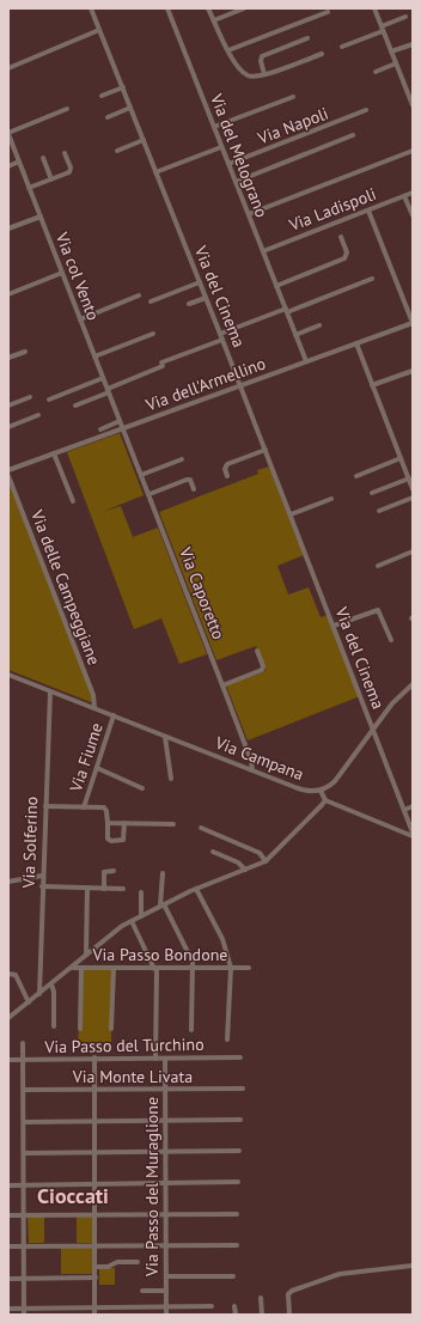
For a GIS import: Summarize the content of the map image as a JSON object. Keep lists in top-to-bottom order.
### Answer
{
  "streets": {
    "street": [
      "Via Napoli",
      "Via del Melograno",
      "Via Ladispoli",
      "Via col Vento",
      "Via del Cinema",
      "Via dell'Armellino",
      "Via delle Campeggiane",
      "Via Caporetto",
      "Via Fiume",
      "Via Campana",
      "Via Solferino",
      "Via Passo Bondone",
      "Via Passo del Turchino",
      "Via Monte Livata",
      "Via Passo del Muraglione"
    ]
  },
  "crossings": [
    ["Via Napoli", "Via del Melograno"],
    ["Via del Melograno", "Via Ladispoli"],
    ["Via del Melograno", "Via dell'Armellino"],
    ["Via col Vento", "Via dell'Armellino"],
    ["Via col Vento", "Via Caporetto"],
    ["Via del Cinema", "Via dell'Armellino"],
    ["Via del Cinema", "Via Campana"],
    ["Via dell'Armellino", "Via Caporetto"],
    ["Via delle Campeggiane", "Via Campana"],
    ["Via Caporetto", "Via Campana"],
    ["Via Fiume", "Via Campana"],
    ["Via Campana", "Via Solferino"],
    ["Via Passo del Turchino", "Via Passo del Muraglione"],
    ["Via Monte Livata", "Via Passo del Muraglione"]
  ],
  "districts": ["Cioccati"]
}
